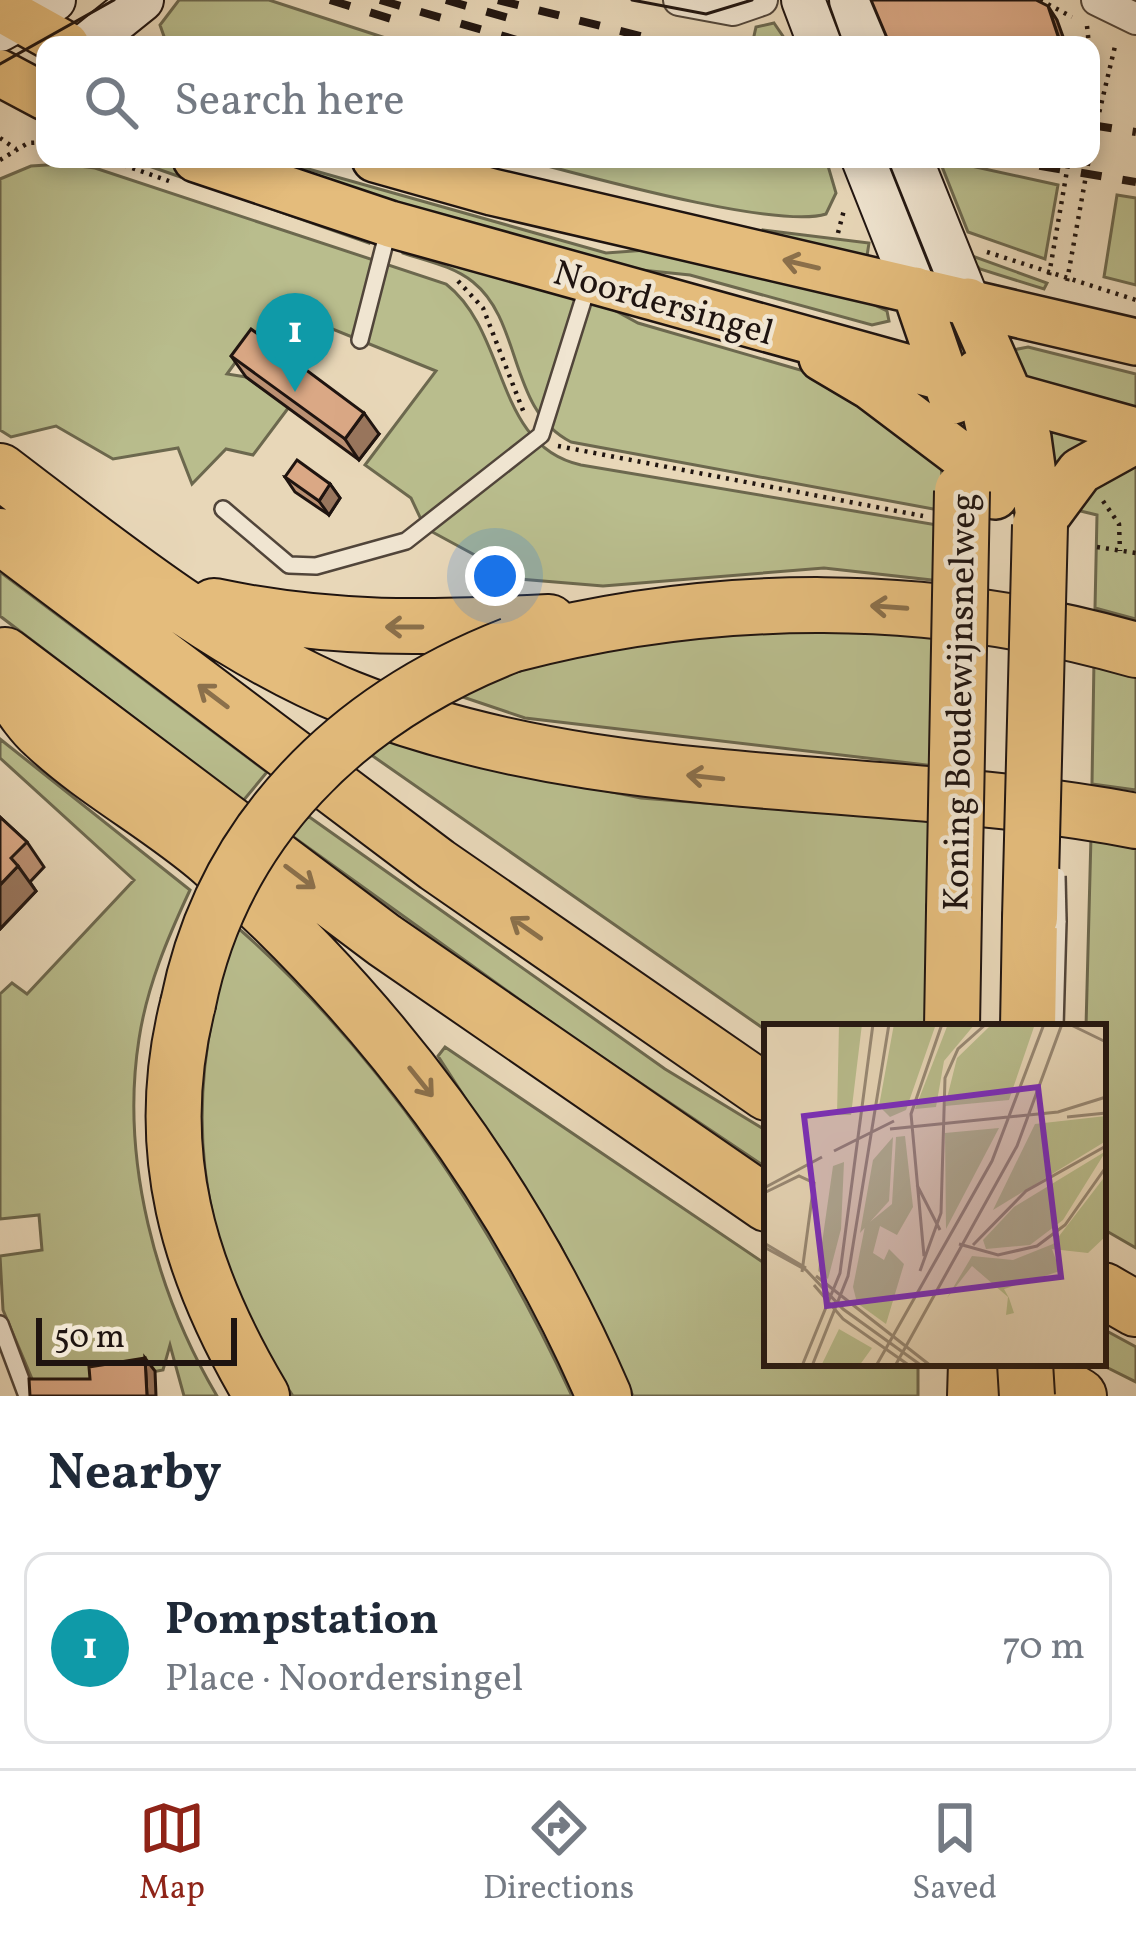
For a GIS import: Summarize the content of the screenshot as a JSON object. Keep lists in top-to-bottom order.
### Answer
{
  "streets": {
    "highway": ["Koning Boudewijnsnelweg"],
    "main road": ["Noordersingel"]
  },
  "scale_bar": "50 m",
  "page": {
    "search": "Search here",
    "pins": "1",
    "scale": "50 m",
    "heading": "Nearby",
    "list": [
      {
        "mark": "1",
        "name": "Pompstation",
        "note": "Place · Noordersingel",
        "value": "70 m"
      }
    ],
    "nav": ["Map", "Directions", "Saved"]
  }
}
